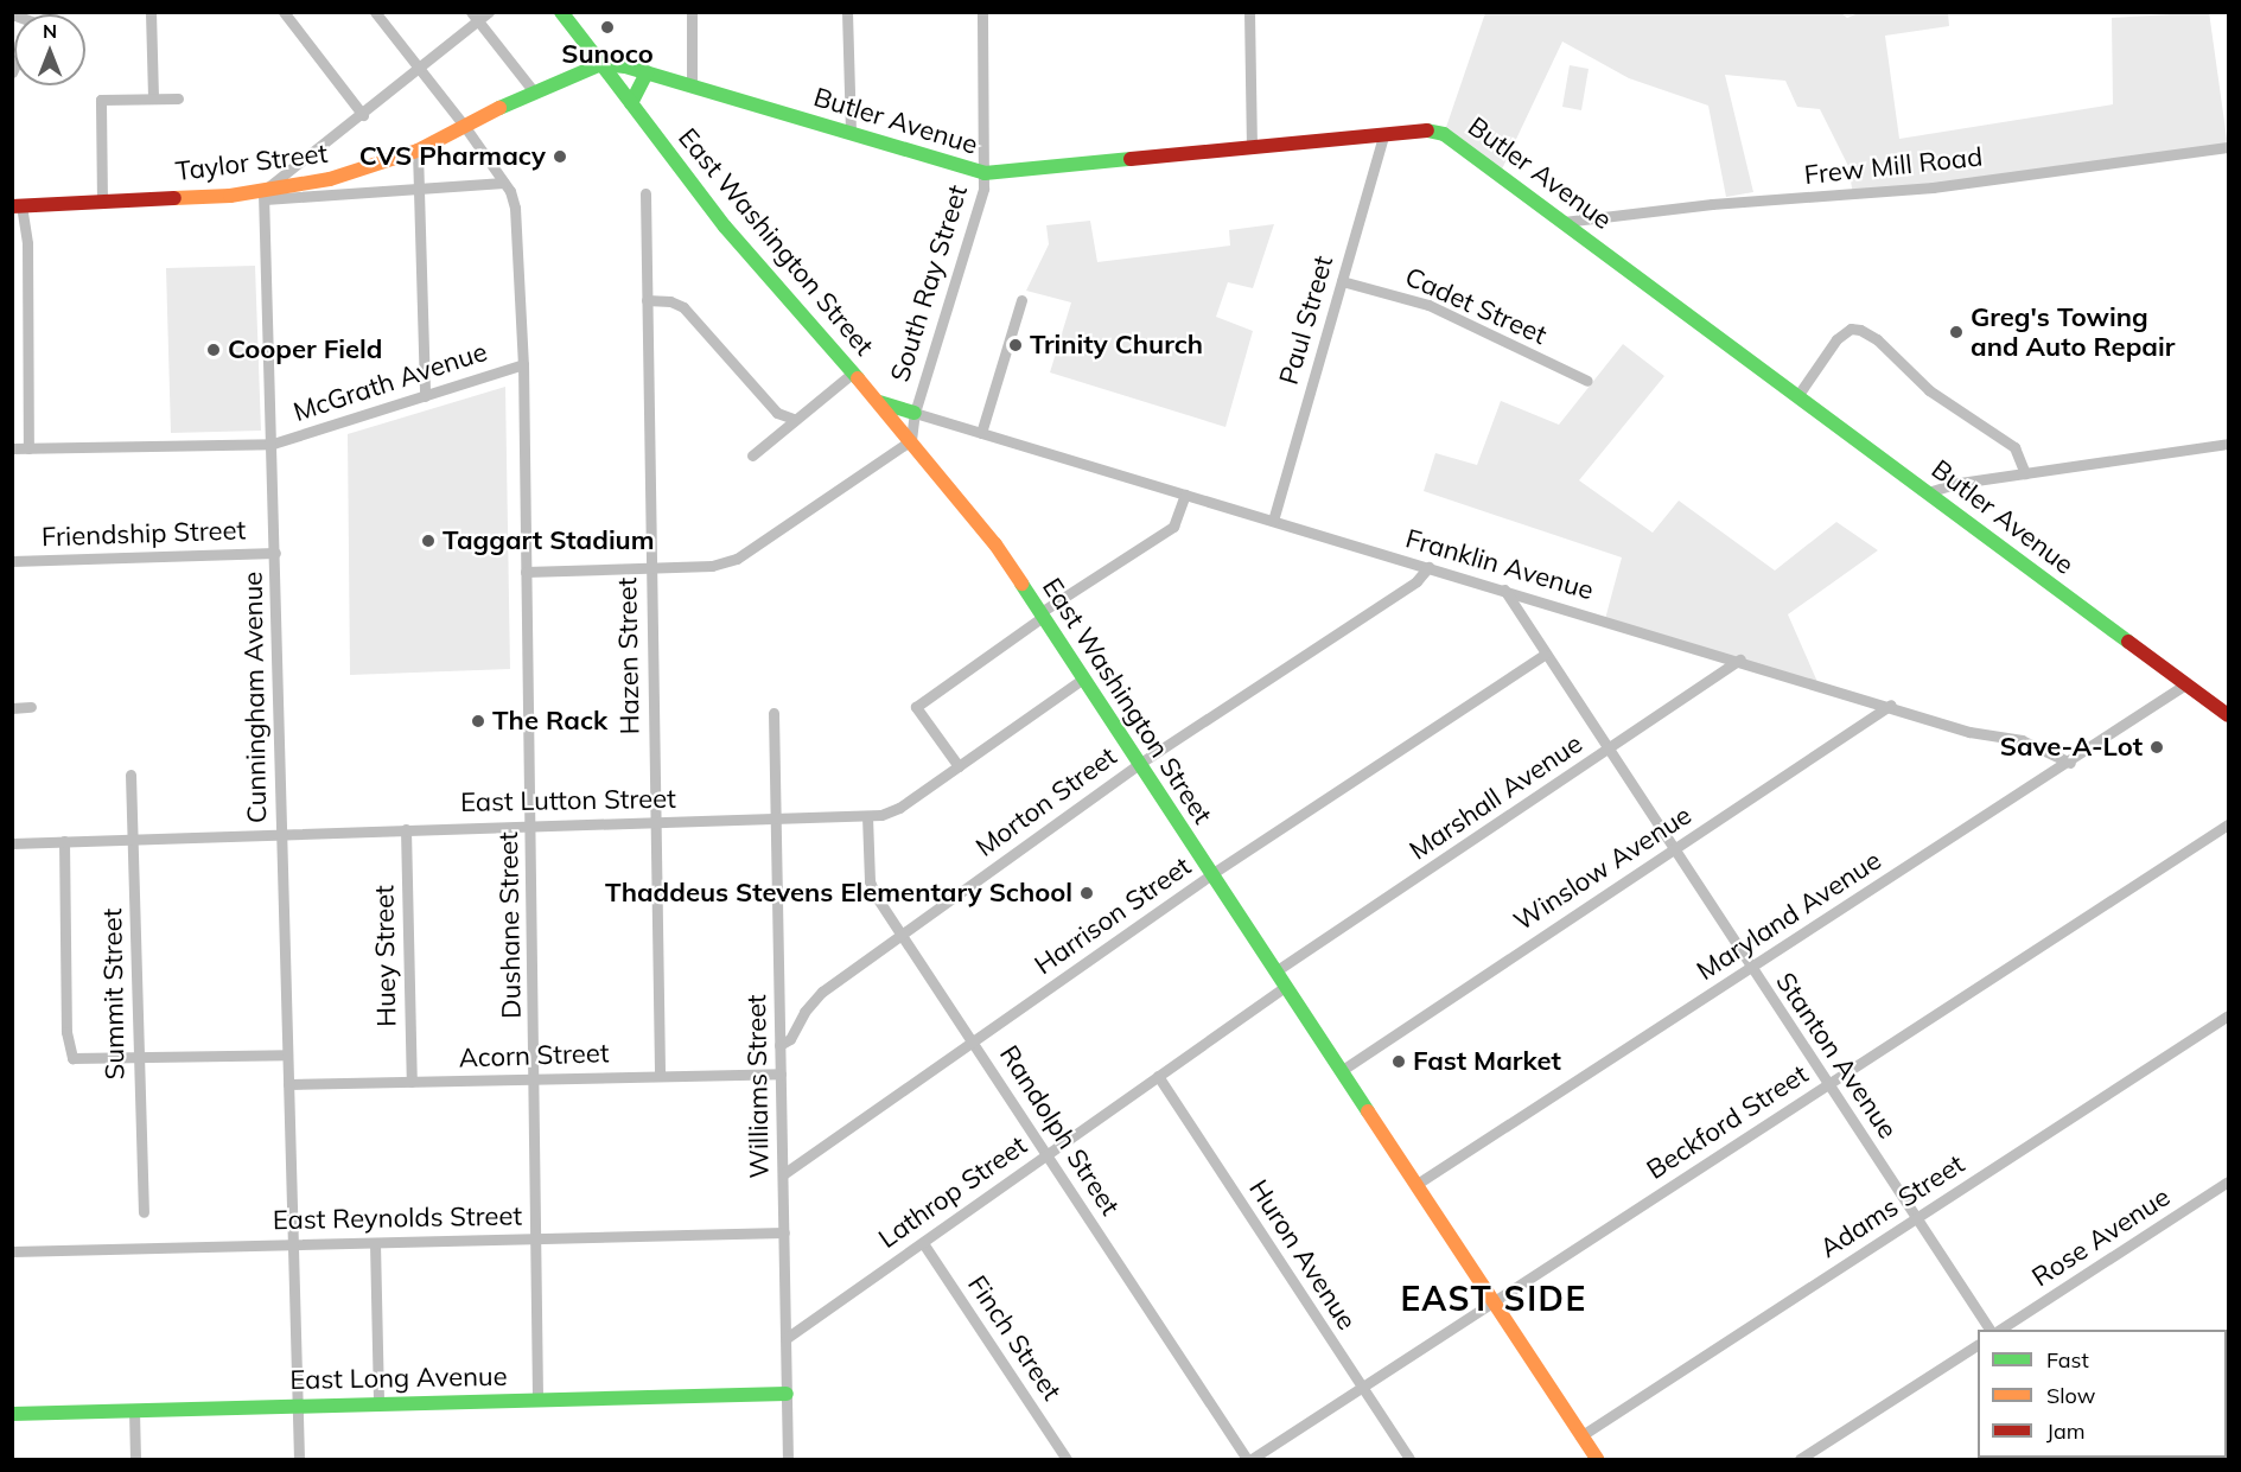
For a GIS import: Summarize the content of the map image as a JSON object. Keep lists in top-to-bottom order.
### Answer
{
  "streets": {
    "main road": [
      "Butler Avenue",
      "Taylor Street",
      "East Washington Street",
      "East Long Avenue"
    ],
    "street": [
      "Frew Mill Road",
      "South Ray Street",
      "Cadet Street",
      "Paul Street",
      "McGrath Avenue",
      "Friendship Street",
      "Franklin Avenue",
      "Hazen Street",
      "Cunningham Avenue",
      "Marshall Avenue",
      "East Lutton Street",
      "Morton Street",
      "Winslow Avenue",
      "Harrison Street",
      "Maryland Avenue",
      "Dushane Street",
      "Huey Street",
      "Summit Street",
      "Acorn Street",
      "Stanton Avenue",
      "Williams Street",
      "Beckford Street",
      "Randolph Street",
      "Lathrop Street",
      "Adams Street",
      "East Reynolds Street",
      "Rose Avenue",
      "Huron Avenue",
      "Finch Street"
    ]
  },
  "crossings": [
    ["Butler Avenue", "Taylor Street"],
    ["Butler Avenue", "Frew Mill Road"],
    ["Butler Avenue", "East Washington Street"],
    ["Butler Avenue", "South Ray Street"],
    ["Butler Avenue", "Paul Street"],
    ["Butler Avenue", "Maryland Avenue"],
    ["Taylor Street", "East Washington Street"],
    ["Taylor Street", "Cunningham Avenue"],
    ["Taylor Street", "Dushane Street"],
    ["East Washington Street", "South Ray Street"],
    ["East Washington Street", "Marshall Avenue"],
    ["East Washington Street", "East Lutton Street"],
    ["East Washington Street", "Morton Street"],
    ["East Washington Street", "Winslow Avenue"],
    ["East Washington Street", "Harrison Street"],
    ["East Washington Street", "Maryland Avenue"],
    ["East Washington Street", "Beckford Street"],
    ["East Washington Street", "Lathrop Street"],
    ["East Washington Street", "Adams Street"],
    ["South Ray Street", "Franklin Avenue"],
    ["Cadet Street", "Paul Street"],
    ["Paul Street", "Franklin Avenue"],
    ["McGrath Avenue", "Cunningham Avenue"],
    ["McGrath Avenue", "Dushane Street"],
    ["Friendship Street", "Cunningham Avenue"],
    ["Franklin Avenue", "Marshall Avenue"],
    ["Franklin Avenue", "Morton Street"],
    ["Franklin Avenue", "Winslow Avenue"],
    ["Franklin Avenue", "Maryland Avenue"],
    ["Franklin Avenue", "Stanton Avenue"],
    ["Hazen Street", "East Lutton Street"],
    ["Hazen Street", "Acorn Street"],
    ["Cunningham Avenue", "East Lutton Street"],
    ["Cunningham Avenue", "Acorn Street"],
    ["Cunningham Avenue", "East Reynolds Street"],
    ["Cunningham Avenue", "East Long Avenue"],
    ["Marshall Avenue", "Stanton Avenue"],
    ["East Lutton Street", "Dushane Street"],
    ["East Lutton Street", "Huey Street"],
    ["East Lutton Street", "Summit Street"],
    ["East Lutton Street", "Williams Street"],
    ["East Lutton Street", "Randolph Street"],
    ["Morton Street", "Williams Street"],
    ["Morton Street", "Randolph Street"],
    ["Winslow Avenue", "Stanton Avenue"],
    ["Harrison Street", "Stanton Avenue"],
    ["Harrison Street", "Williams Street"],
    ["Harrison Street", "Randolph Street"],
    ["Maryland Avenue", "Stanton Avenue"],
    ["Dushane Street", "Acorn Street"],
    ["Dushane Street", "East Reynolds Street"],
    ["Dushane Street", "East Long Avenue"],
    ["Huey Street", "Acorn Street"],
    ["Acorn Street", "Williams Street"],
    ["Stanton Avenue", "Beckford Street"],
    ["Stanton Avenue", "Adams Street"],
    ["Williams Street", "Lathrop Street"],
    ["Williams Street", "East Reynolds Street"],
    ["Williams Street", "East Long Avenue"],
    ["Beckford Street", "Randolph Street"],
    ["Beckford Street", "Huron Avenue"],
    ["Randolph Street", "Lathrop Street"],
    ["Lathrop Street", "Huron Avenue"],
    ["Lathrop Street", "Finch Street"]
  ],
  "districts": ["EAST SIDE"],
  "places": [
    "Sunoco",
    "CVS Pharmacy",
    "Greg's Towing and Auto Repair",
    "Trinity Church",
    "Cooper Field",
    "Taggart Stadium",
    "The Rack",
    "Save-A-Lot",
    "Thaddeus Stevens Elementary School",
    "Fast Market"
  ],
  "legend": ["Fast", "Slow", "Jam"],
  "north": "top"
}
